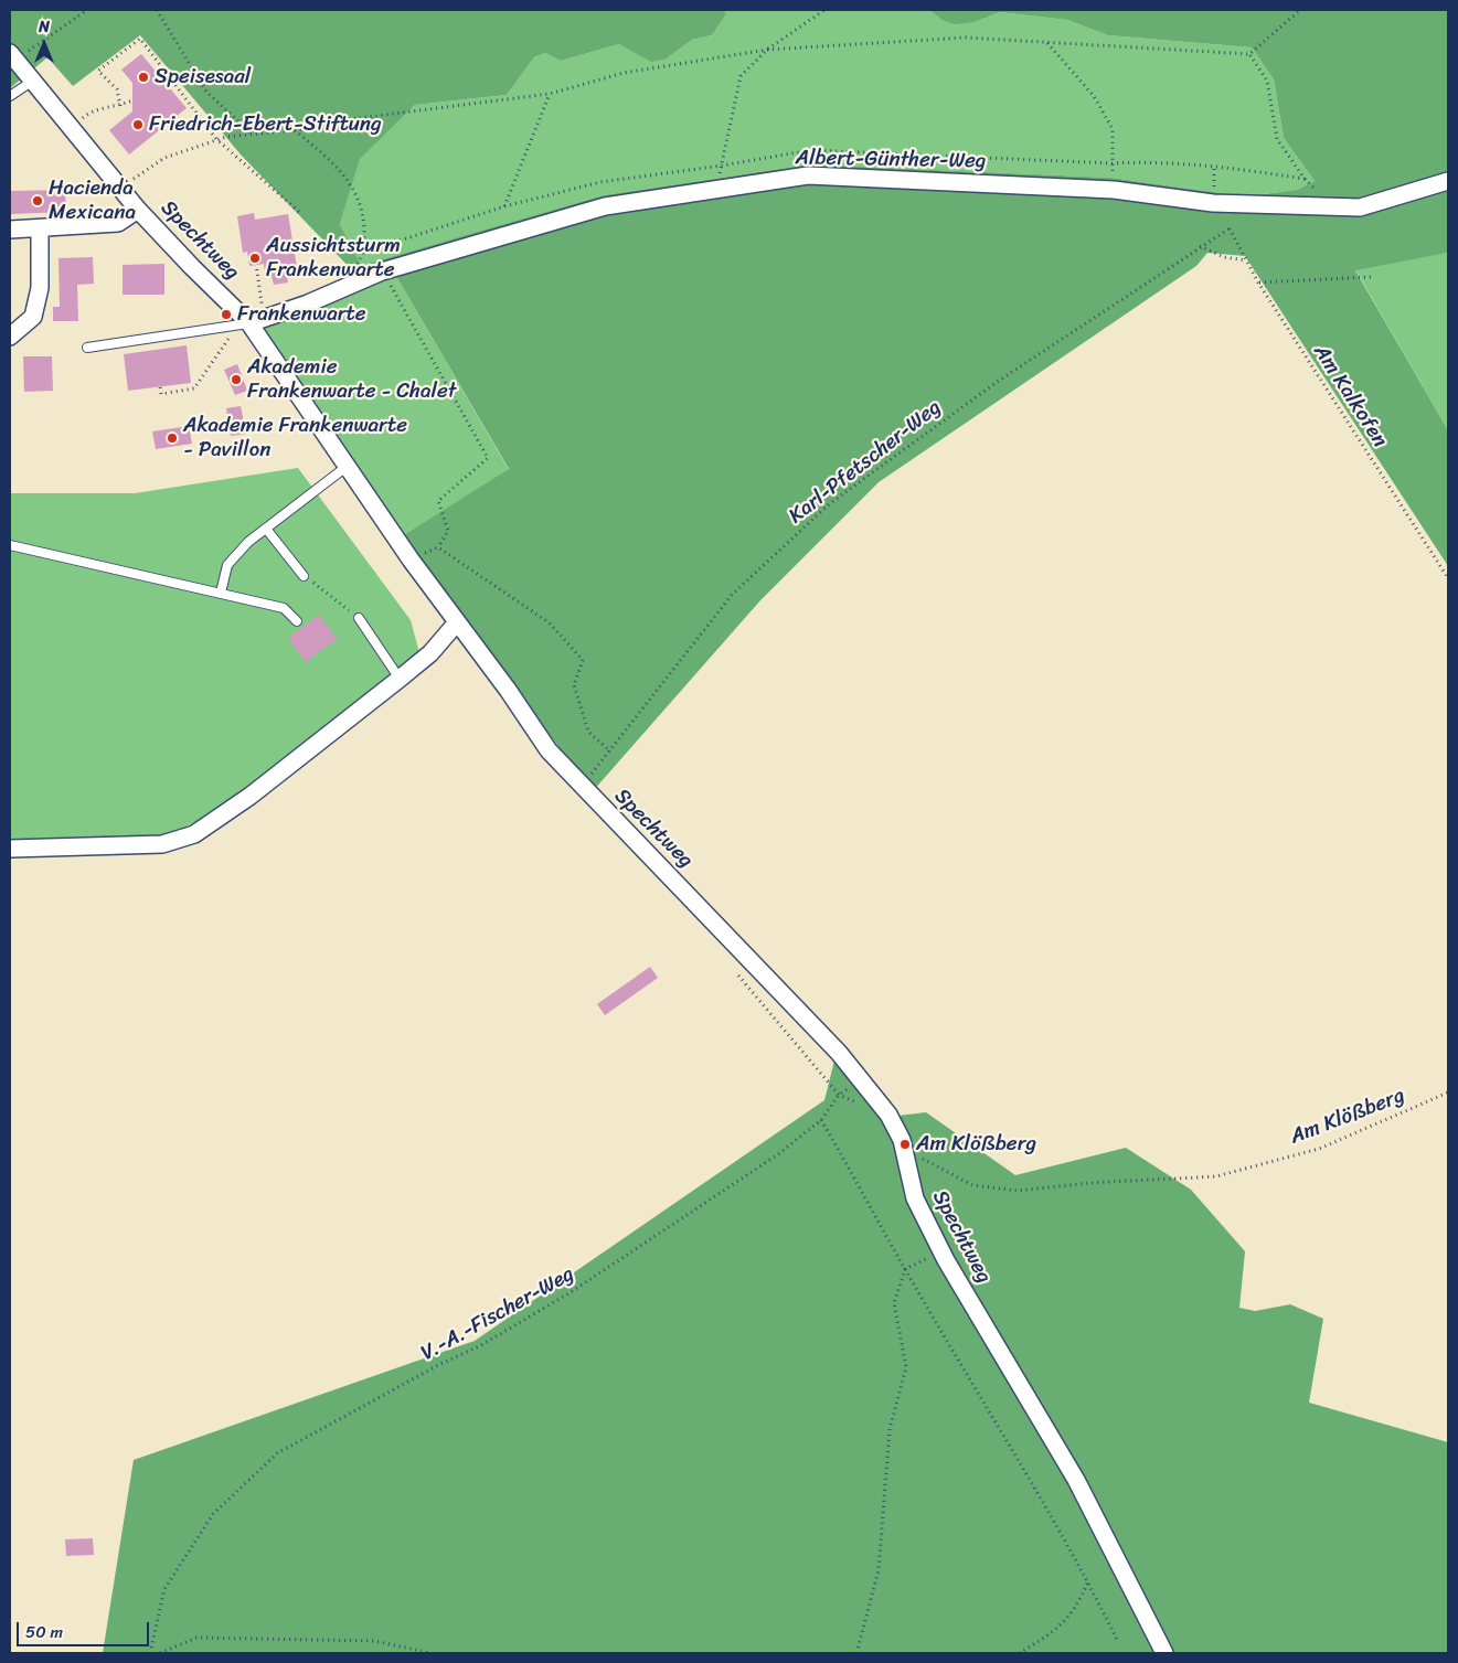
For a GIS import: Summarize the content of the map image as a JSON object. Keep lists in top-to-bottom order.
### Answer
{
  "streets": {
    "street": ["Albert-Günther-Weg", "Spechtweg"],
    "path": [
      "Am Kalkofen",
      "Karl-Pfetscher-Weg",
      "Am Klößberg",
      "V.-A.-Fischer-Weg"
    ]
  },
  "crossings": [
    ["Albert-Günther-Weg", "Spechtweg"],
    ["Spechtweg", "Karl-Pfetscher-Weg"],
    ["Spechtweg", "Am Klößberg"],
    ["Am Kalkofen", "Karl-Pfetscher-Weg"]
  ],
  "places": [
    "Speisesaal",
    "Friedrich-Ebert-Stiftung",
    "Hacienda Mexicana",
    "Aussichtsturm Frankenwarte",
    "Frankenwarte",
    "Akademie Frankenwarte - Chalet",
    "Akademie Frankenwarte - Pavillon",
    "Am Klößberg"
  ],
  "scale_bar": "50 m",
  "north": "top"
}
